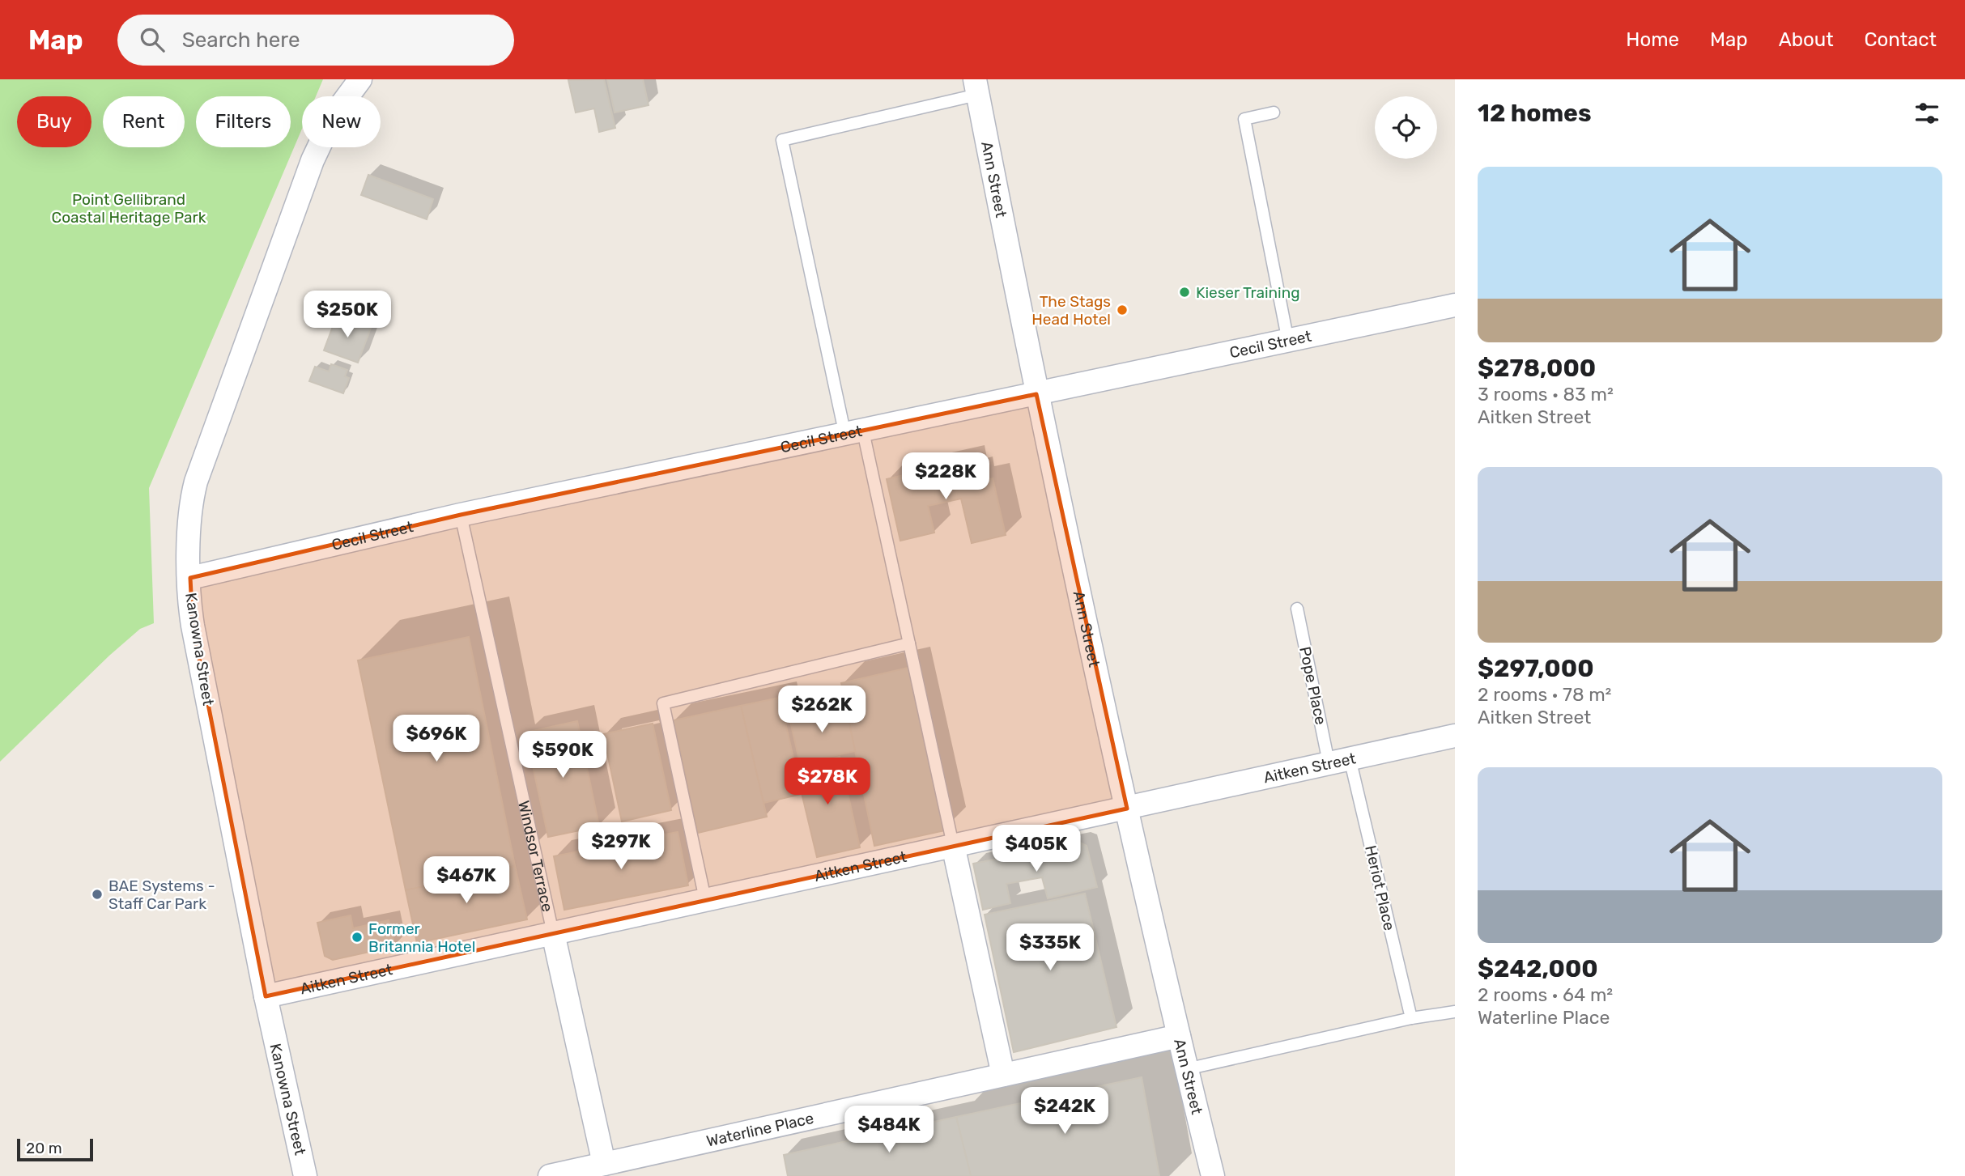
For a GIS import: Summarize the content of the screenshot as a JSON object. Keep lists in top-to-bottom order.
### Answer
{
  "streets": {
    "street": [
      "Ann Street",
      "Cecil Street",
      "Kanowna Street",
      "Aitken Street",
      "Windsor Terrace",
      "Waterline Place"
    ],
    "lane": ["Pope Place", "Heriot Place"]
  },
  "crossings": [
    ["Ann Street", "Cecil Street"],
    ["Ann Street", "Aitken Street"],
    ["Ann Street", "Waterline Place"],
    ["Cecil Street", "Kanowna Street"],
    ["Cecil Street", "Windsor Terrace"],
    ["Kanowna Street", "Aitken Street"],
    ["Pope Place", "Aitken Street"],
    ["Pope Place", "Heriot Place"],
    ["Aitken Street", "Windsor Terrace"],
    ["Aitken Street", "Heriot Place"],
    ["Windsor Terrace", "Waterline Place"]
  ],
  "parks": ["Point Gellibrand Coastal Heritage Park"],
  "places": [
    "Kieser Training",
    "The Stags Head Hotel",
    "BAE Systems - Staff Car Park",
    "Former Britannia Hotel"
  ],
  "scale_bar": "20 m",
  "page": {
    "header": "Map",
    "search": "Search here",
    "nav": [
      "Home",
      "Map",
      "About",
      "Contact"
    ],
    "heading": "12 homes",
    "chip": [
      "Buy",
      "Rent",
      "Filters",
      "New"
    ],
    "list": [
      {
        "name": "$278,000",
        "note": "3 rooms · 83 m² · Aitken Street"
      },
      {
        "name": "$297,000",
        "note": "2 rooms · 78 m² · Aitken Street"
      },
      {
        "name": "$242,000",
        "note": "2 rooms · 64 m² · Waterline Place"
      }
    ],
    "price": [
      "$250K",
      "$228K",
      "$262K",
      "$696K",
      "$590K",
      "$278K",
      "$297K",
      "$405K",
      "$467K",
      "$335K",
      "$242K",
      "$484K"
    ],
    "scale": "20 m"
  }
}
